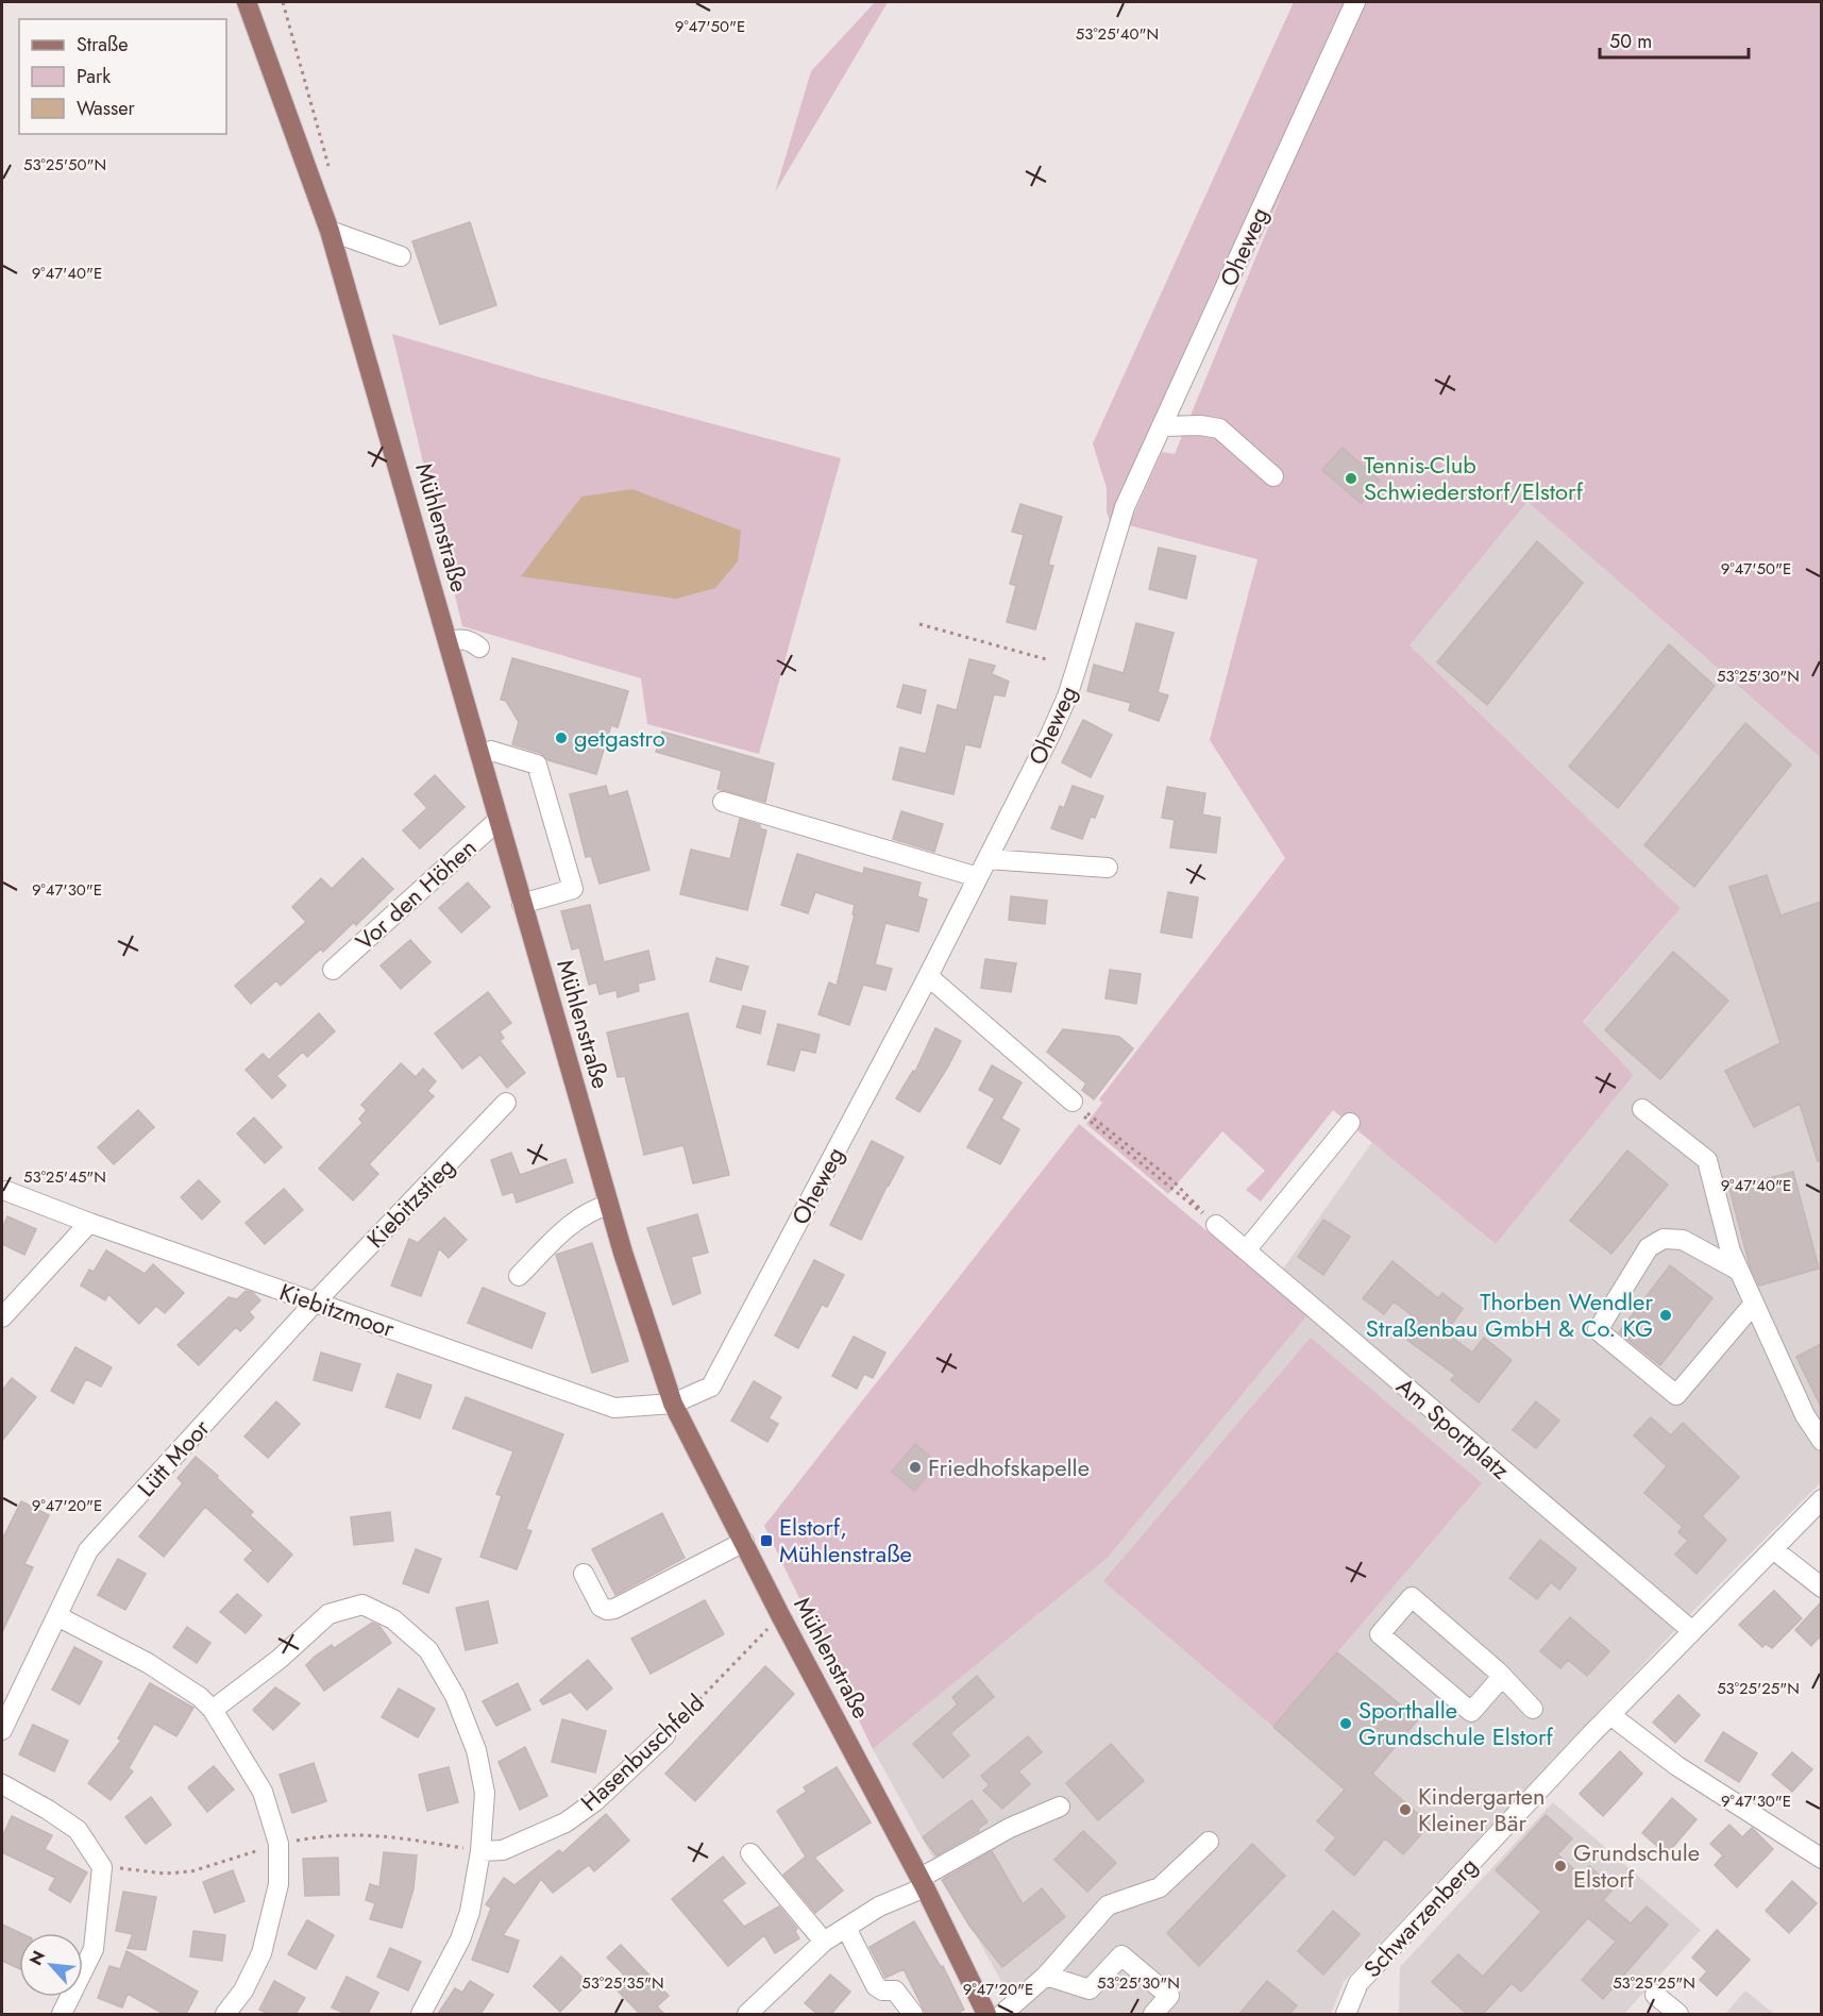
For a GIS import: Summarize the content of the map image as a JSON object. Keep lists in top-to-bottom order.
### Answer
{
  "streets": {
    "main road": ["Mühlenstraße"],
    "street": [
      "Oheweg",
      "Vor den Höhen",
      "Kiebitzstieg",
      "Kiebitzmoor",
      "Am Sportplatz",
      "Lütt Moor",
      "Hasenbuschfeld",
      "Schwarzenberg"
    ]
  },
  "crossings": [
    ["Oheweg", "Mühlenstraße"],
    ["Oheweg", "Kiebitzmoor"],
    ["Mühlenstraße", "Vor den Höhen"],
    ["Mühlenstraße", "Kiebitzmoor"],
    ["Mühlenstraße", "Hasenbuschfeld"],
    ["Kiebitzstieg", "Kiebitzmoor"],
    ["Kiebitzstieg", "Lütt Moor"],
    ["Kiebitzmoor", "Lütt Moor"],
    ["Am Sportplatz", "Schwarzenberg"]
  ],
  "places": {
    "other": [
      "Tennis-Club Schwiederstorf/Elstorf",
      "getgastro",
      "Thorben Wendler Straßenbau GmbH & Co. KG",
      "Friedhofskapelle",
      "Sporthalle Grundschule Elstorf",
      "Kindergarten Kleiner Bär",
      "Grundschule Elstorf"
    ],
    "transit": ["Elstorf, Mühlenstraße"]
  },
  "legend": ["Straße", "Park", "Wasser"],
  "scale_bar": "50 m",
  "north": "top left",
  "coordinates": [
    "9°47'50\"E",
    "53°25'40\"N",
    "53°25'50\"N",
    "9°47'40\"E",
    "53°25'30\"N",
    "9°47'30\"E",
    "53°25'45\"N",
    "9°47'20\"E",
    "53°25'25\"N",
    "53°25'35\"N"
  ]
}
